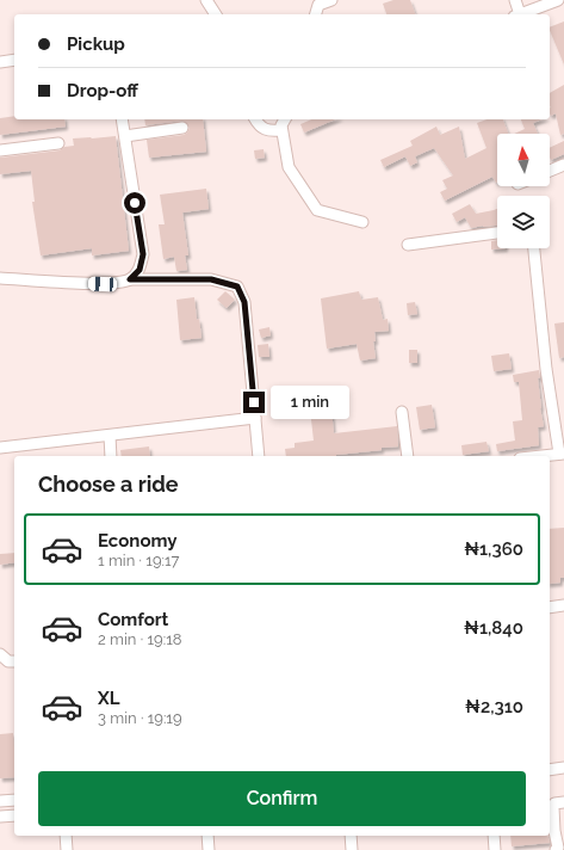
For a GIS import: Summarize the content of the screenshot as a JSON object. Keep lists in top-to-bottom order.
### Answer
{
  "north": "top",
  "page": {
    "banner": ["Pickup", "Drop-off"],
    "bubble": "1 min",
    "heading": "Choose a ride",
    "list": [
      {
        "name": "Economy",
        "note": "1 min · 19:17",
        "value": "₦1,360"
      },
      {
        "name": "Comfort",
        "note": "2 min · 19:18",
        "value": "₦1,840"
      },
      {
        "name": "XL",
        "note": "3 min · 19:19",
        "value": "₦2,310"
      }
    ],
    "buttons": "Confirm"
  }
}
